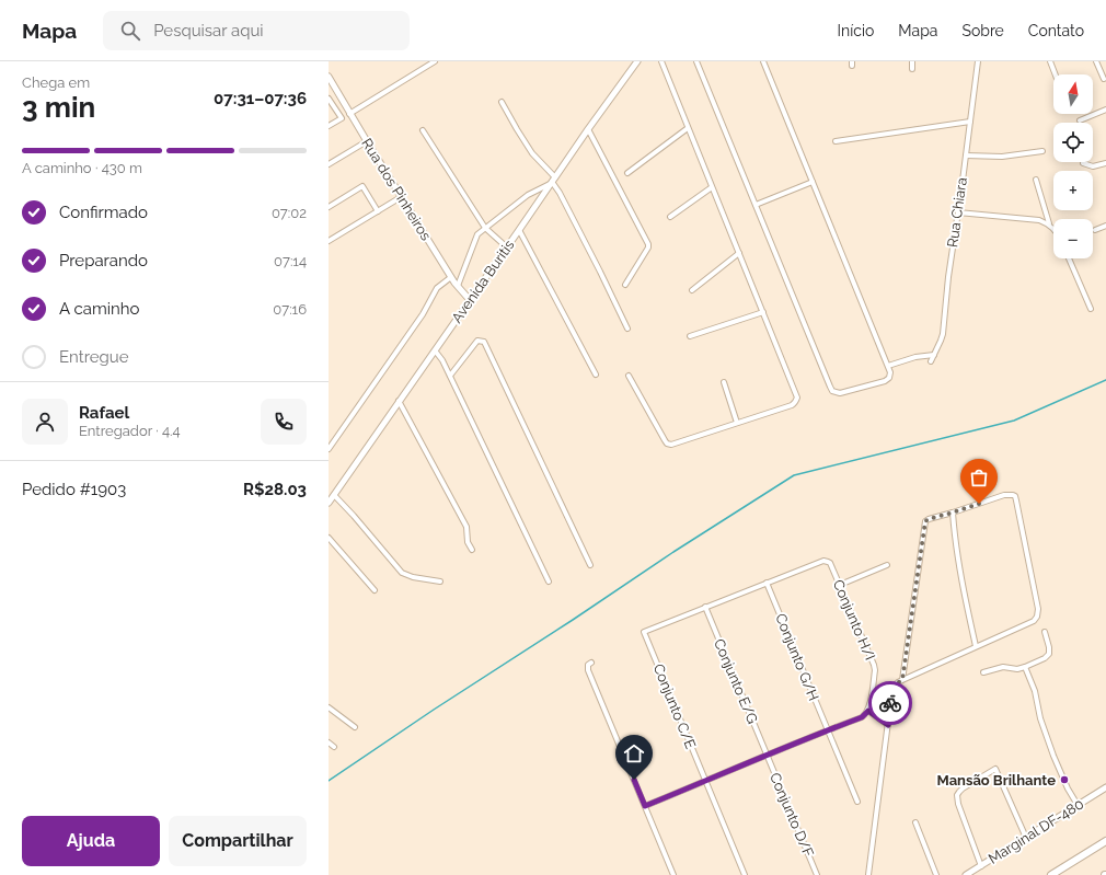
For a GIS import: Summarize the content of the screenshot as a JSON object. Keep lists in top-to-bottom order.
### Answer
{
  "streets": {
    "street": [
      "Rua dos Pinheiros",
      "Rua Chiara",
      "Avenida Buritis",
      "Conjunto H/I",
      "Conjunto G/H",
      "Conjunto E/G",
      "Conjunto C/E",
      "Conjunto D/F",
      "Marginal DF-480"
    ]
  },
  "crossings": [
    ["Rua dos Pinheiros", "Avenida Buritis"],
    ["Conjunto H/I", "Conjunto G/H"],
    ["Conjunto E/G", "Conjunto C/E"],
    ["Conjunto E/G", "Conjunto D/F"]
  ],
  "places": ["Mansão Brilhante"],
  "north": "top",
  "page": {
    "header": "Mapa",
    "search": "Pesquisar aqui",
    "nav": [
      "Início",
      "Mapa",
      "Sobre",
      "Contato"
    ],
    "heading": ["3 min", "Chega em", "07:31–07:36"],
    "panel": [
      "Rafael",
      "Entregador · 4.4",
      "Pedido #1903",
      "R$28.03"
    ],
    "map_buttons": ["+", "−"],
    "bar": "A caminho · 430 m",
    "list": [
      ["Confirmado", "07:02"],
      ["Preparando", "07:14"],
      ["A caminho", "07:16"],
      "Entregue"
    ],
    "buttons": ["Ajuda", "Compartilhar"]
  }
}
